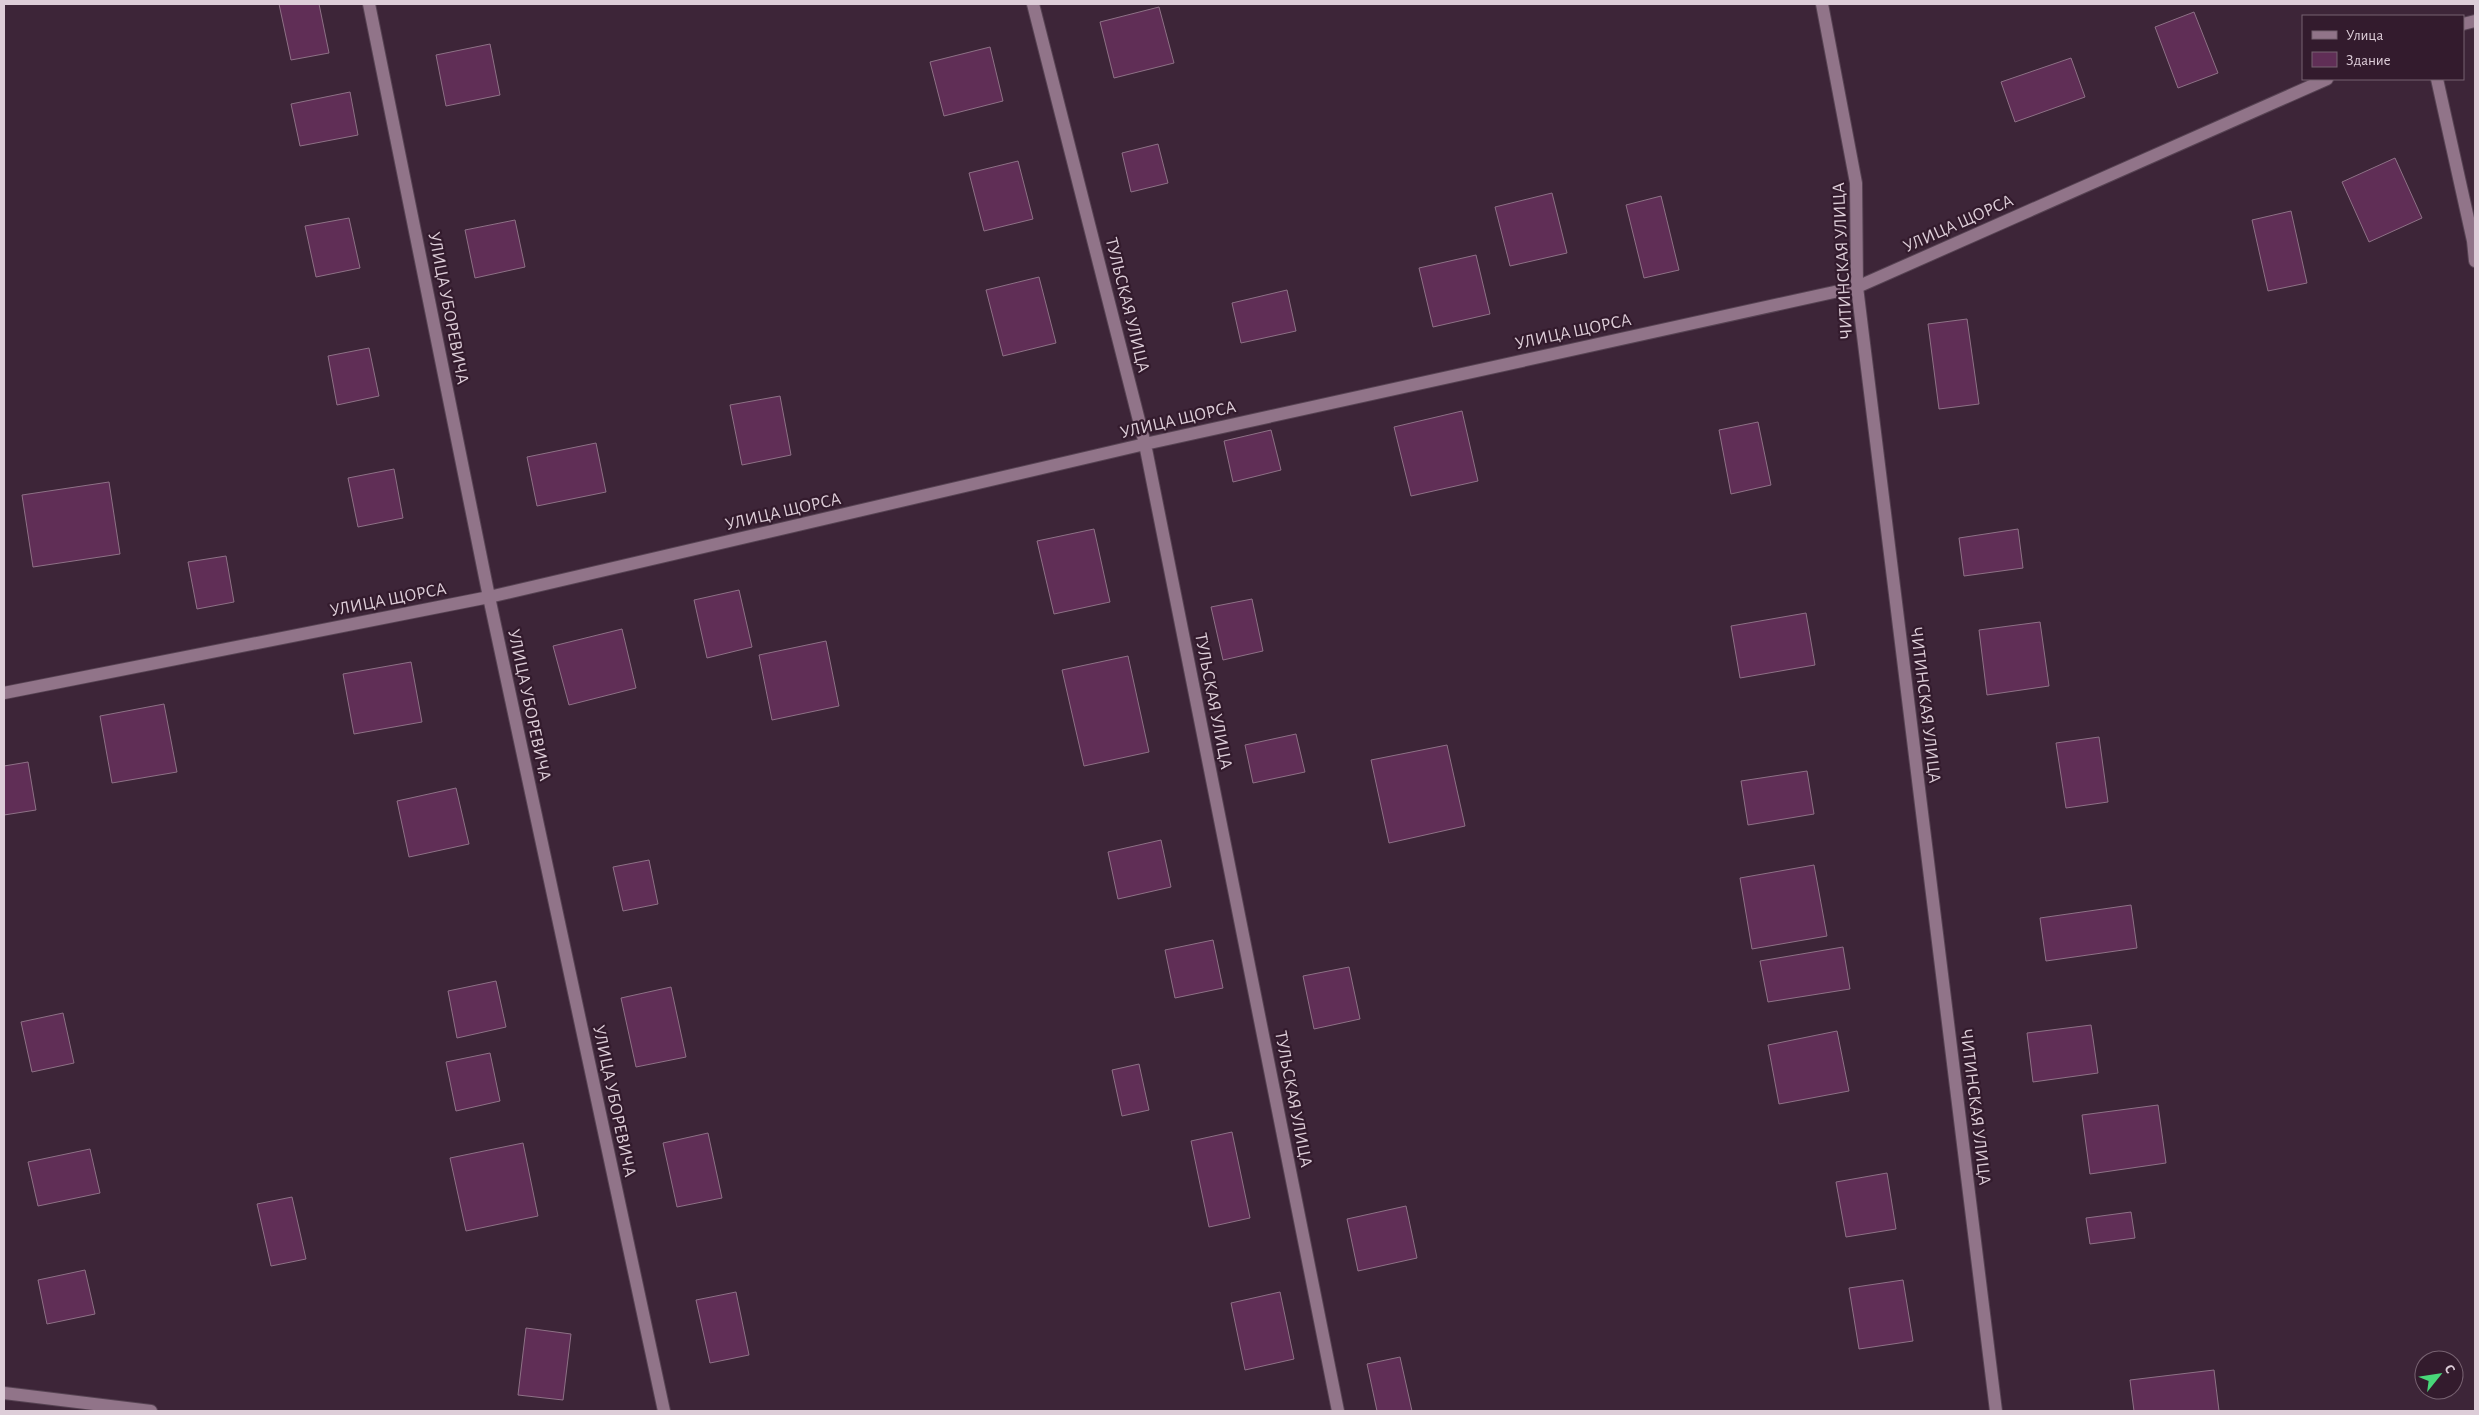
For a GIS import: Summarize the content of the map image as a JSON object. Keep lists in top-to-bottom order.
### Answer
{
  "streets": {
    "street": [
      "УЛИЦА ЩОРСА",
      "ЧИТИНСКАЯ УЛИЦА",
      "ТУЛЬСКАЯ УЛИЦА",
      "УЛИЦА УБОРЕВИЧА"
    ]
  },
  "crossings": [
    ["УЛИЦА ЩОРСА", "ЧИТИНСКАЯ УЛИЦА"],
    ["УЛИЦА ЩОРСА", "ТУЛЬСКАЯ УЛИЦА"],
    ["УЛИЦА ЩОРСА", "УЛИЦА УБОРЕВИЧА"]
  ],
  "legend": ["Улица", "Здание"],
  "north": "top right"
}
